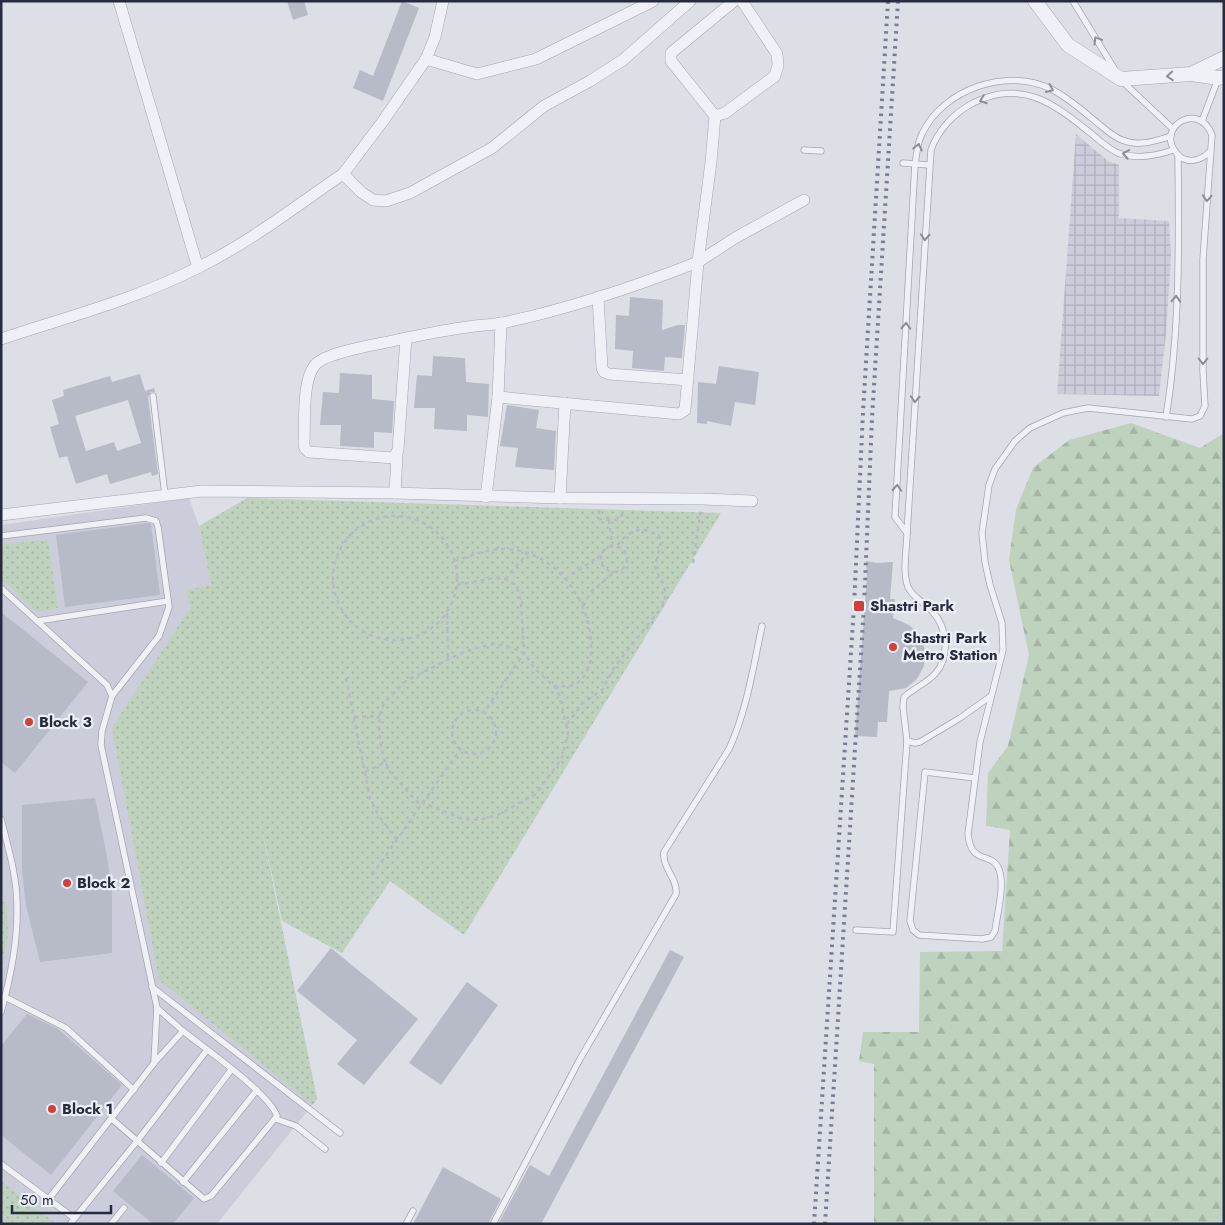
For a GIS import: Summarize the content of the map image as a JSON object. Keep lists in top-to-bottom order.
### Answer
{
  "places": {
    "transit": ["Shastri Park"],
    "other": [
      "Shastri Park Metro Station",
      "Block 3",
      "Block 2",
      "Block 1"
    ]
  },
  "scale_bar": "50 m"
}
